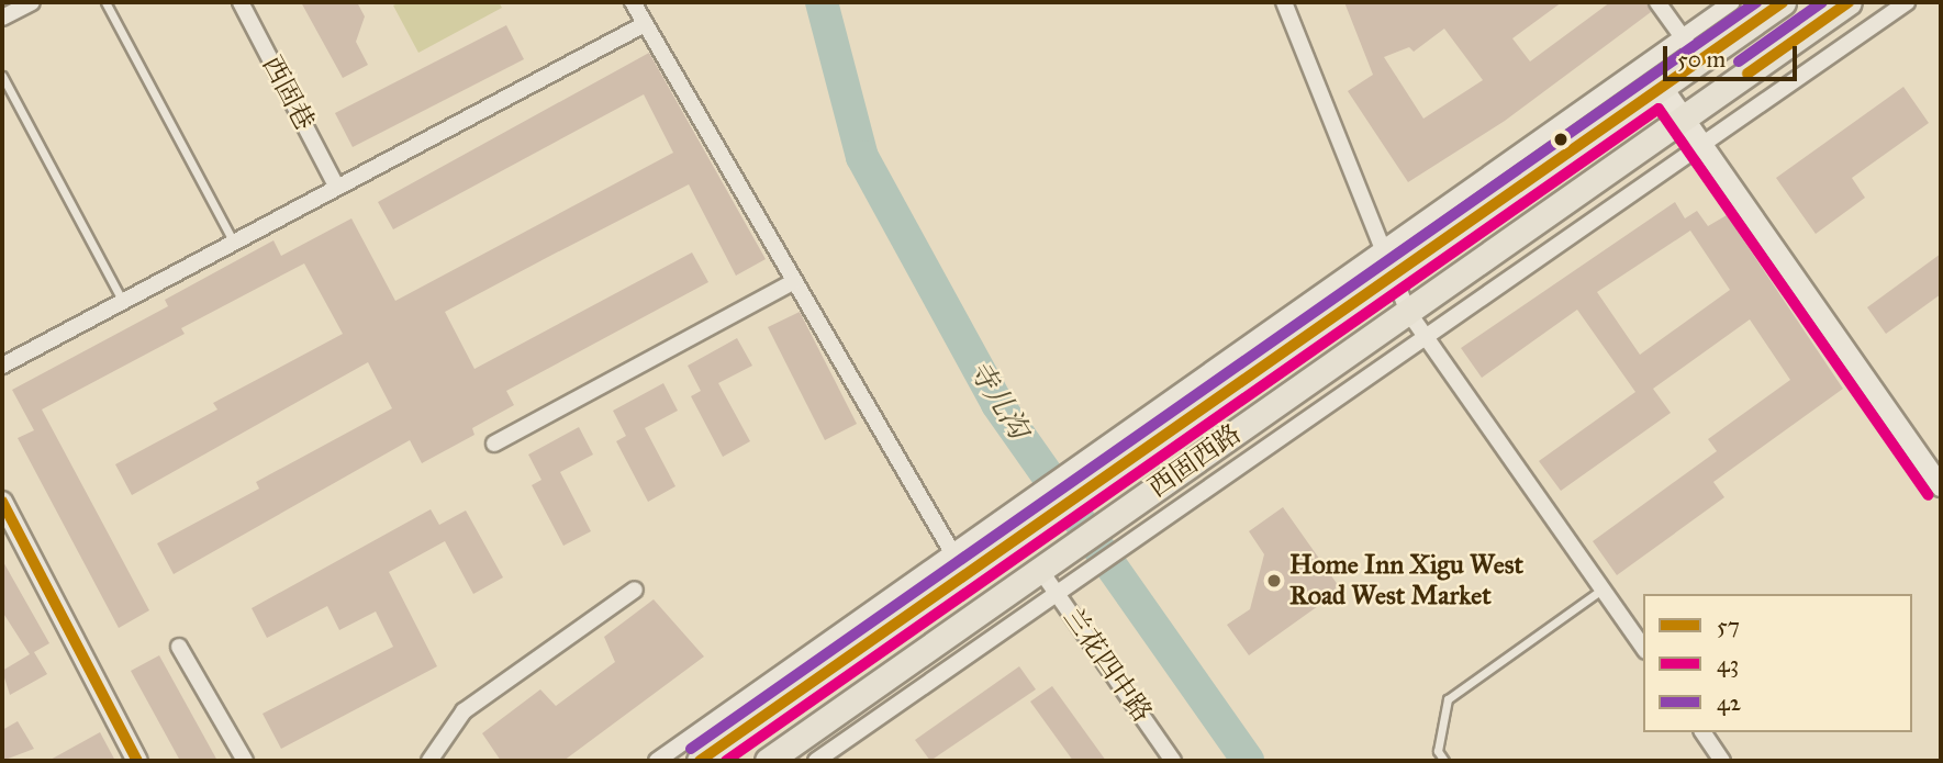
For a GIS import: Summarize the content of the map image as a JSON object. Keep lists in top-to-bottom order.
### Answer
{
  "streets": {
    "main road": ["西固西路"],
    "street": ["西固巷", "兰花四中路"]
  },
  "crossings": [
    ["西固西路", "兰花四中路"]
  ],
  "water": ["寺儿沟"],
  "places": ["Home Inn Xigu West Road West Market"],
  "lines": ["transit line 57", "transit line 42", "transit line 43"],
  "legend": ["57", "43", "42"],
  "scale_bar": "50 m"
}
